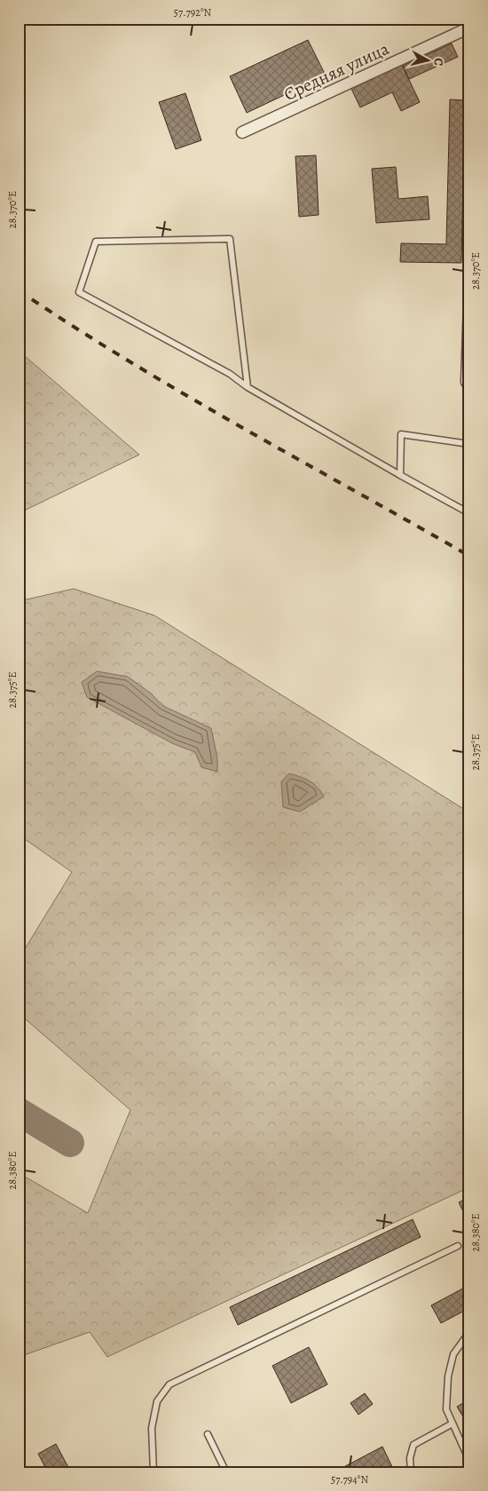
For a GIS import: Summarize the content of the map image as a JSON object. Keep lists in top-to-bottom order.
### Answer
{
  "streets": {
    "street": ["Средняя улица"]
  },
  "north": "right",
  "coordinates": [
    "57.792°N",
    "28.370°E",
    "28.375°E",
    "28.380°E",
    "57.794°N"
  ]
}
